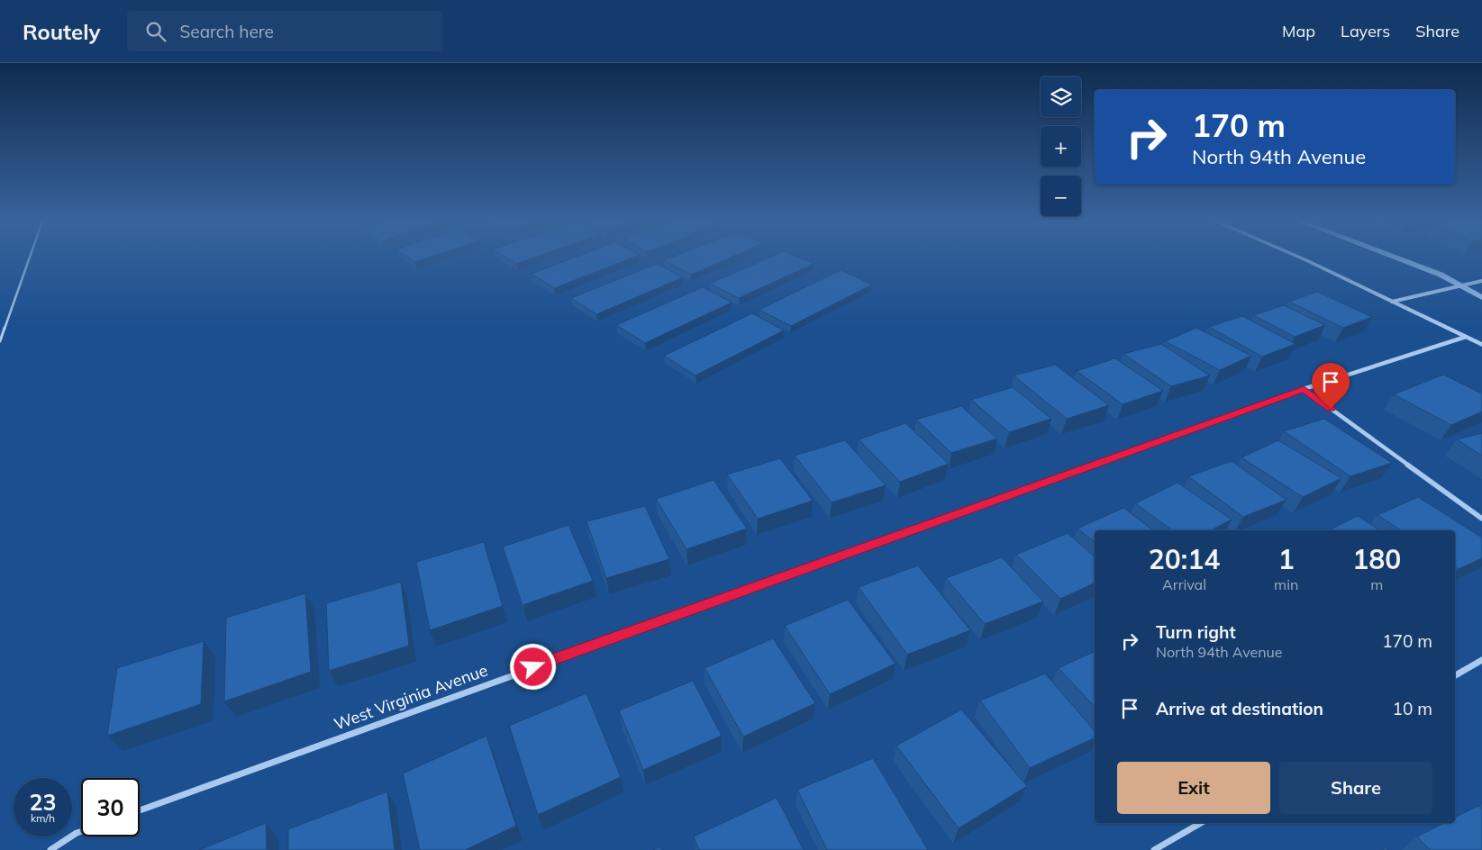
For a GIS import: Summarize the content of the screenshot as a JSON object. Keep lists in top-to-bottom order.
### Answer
{
  "streets": {
    "street": ["West Virginia Avenue"]
  },
  "page": {
    "header": "Routely",
    "search": "Search here",
    "nav": ["Map", "Layers", "Share"],
    "map_buttons": ["+", "−"],
    "turn": ["170 m", "North 94th Avenue"],
    "eta": [
      "20:14",
      "Arrival",
      "1",
      "min",
      "180",
      "m"
    ],
    "list": [
      {
        "name": "Turn right",
        "note": "North 94th Avenue",
        "value": "170 m"
      },
      {
        "name": "Arrive at destination",
        "value": "10 m"
      }
    ],
    "buttons": ["Exit", "Share"],
    "speed": "23 km/h",
    "limit": "30"
  }
}
